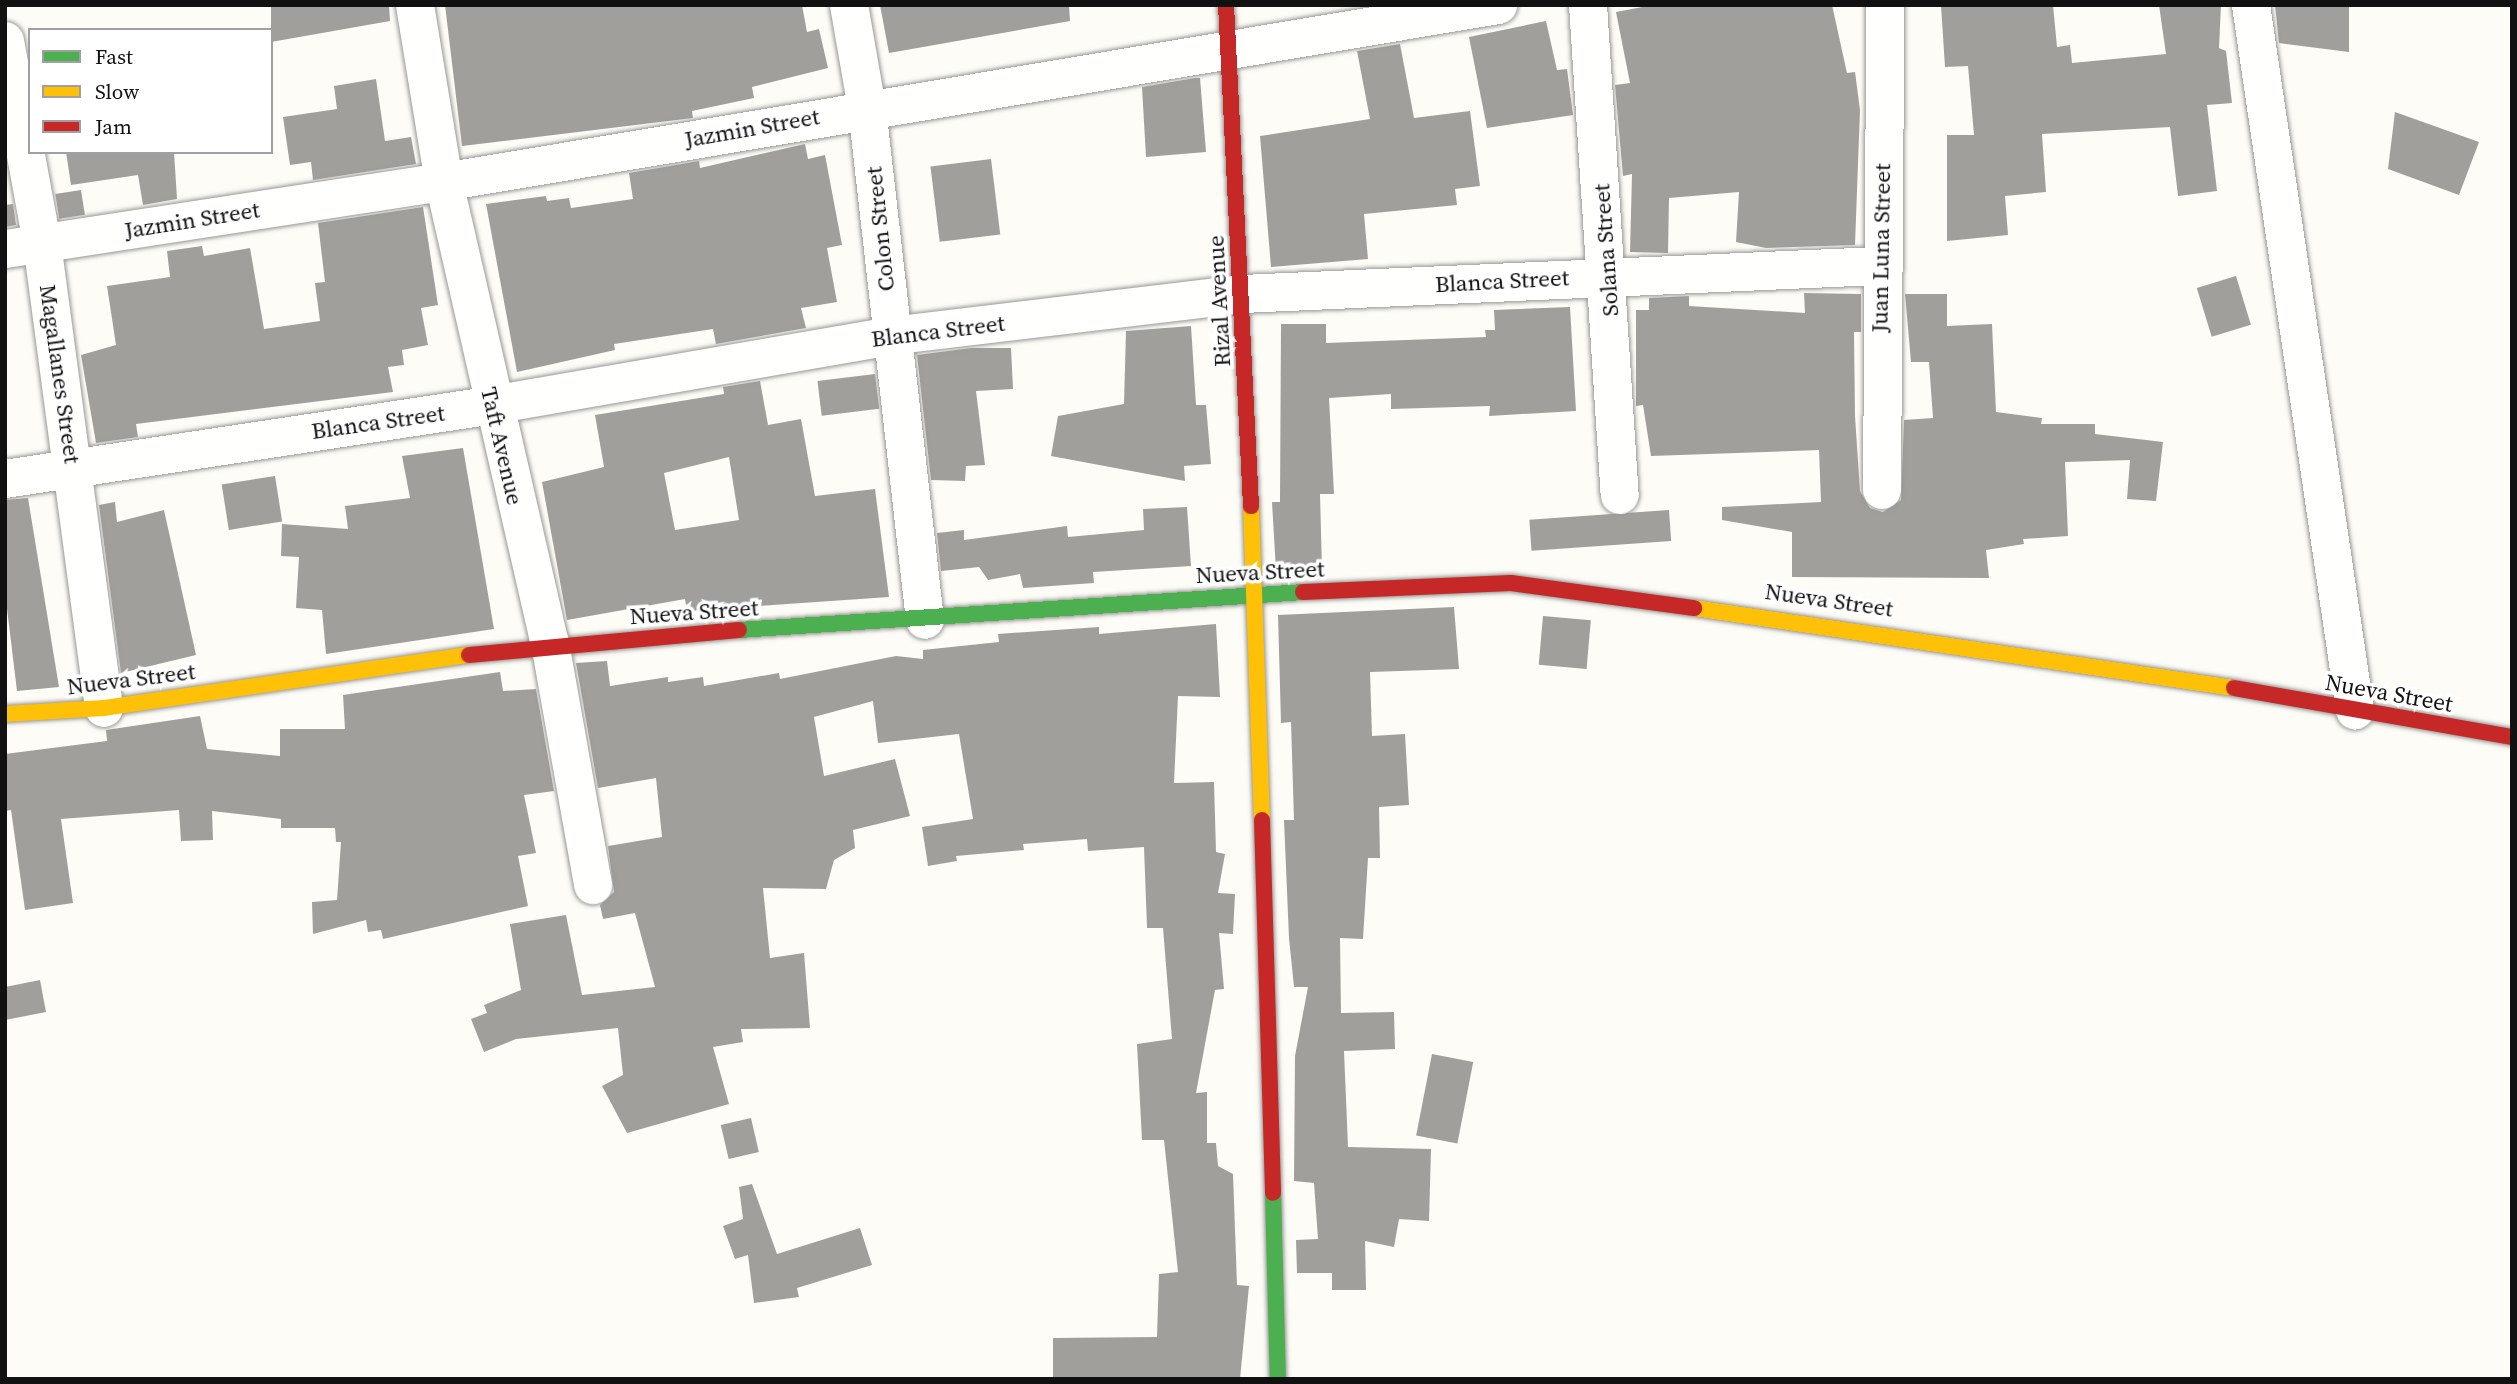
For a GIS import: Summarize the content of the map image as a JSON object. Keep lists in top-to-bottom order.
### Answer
{
  "streets": {
    "street": [
      "Jazmin Street",
      "Colon Street",
      "Juan Luna Street",
      "Solana Street",
      "Blanca Street",
      "Rizal Avenue",
      "Magallanes Street",
      "Taft Avenue",
      "Nueva Street"
    ]
  },
  "crossings": [
    ["Jazmin Street", "Colon Street"],
    ["Jazmin Street", "Rizal Avenue"],
    ["Jazmin Street", "Magallanes Street"],
    ["Jazmin Street", "Taft Avenue"],
    ["Colon Street", "Blanca Street"],
    ["Colon Street", "Nueva Street"],
    ["Juan Luna Street", "Blanca Street"],
    ["Solana Street", "Blanca Street"],
    ["Blanca Street", "Rizal Avenue"],
    ["Blanca Street", "Magallanes Street"],
    ["Blanca Street", "Taft Avenue"],
    ["Rizal Avenue", "Nueva Street"],
    ["Magallanes Street", "Nueva Street"],
    ["Taft Avenue", "Nueva Street"]
  ],
  "legend": ["Fast", "Slow", "Jam"]
}
